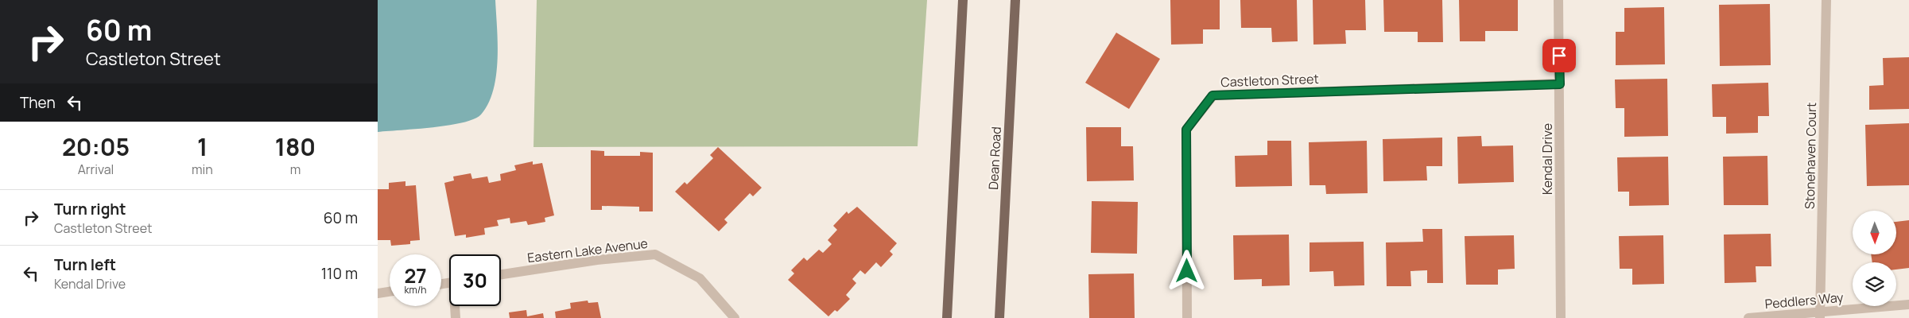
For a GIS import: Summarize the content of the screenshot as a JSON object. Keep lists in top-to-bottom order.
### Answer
{
  "streets": {
    "main road": ["Dean Road"],
    "street": [
      "Castleton Street",
      "Stonehaven Court",
      "Kendal Drive",
      "Eastern Lake Avenue",
      "Peddlers Way"
    ]
  },
  "crossings": [
    ["Castleton Street", "Kendal Drive"],
    ["Stonehaven Court", "Peddlers Way"]
  ],
  "north": "bottom",
  "page": {
    "turn": ["60 m", "Castleton Street"],
    "then": "Then",
    "eta": [
      "20:05",
      "Arrival",
      "1",
      "min",
      "180",
      "m"
    ],
    "list": [
      {
        "name": "Turn right",
        "note": "Castleton Street",
        "value": "60 m"
      },
      {
        "name": "Turn left",
        "note": "Kendal Drive",
        "value": "110 m"
      }
    ],
    "speed": "27 km/h",
    "limit": "30"
  }
}
